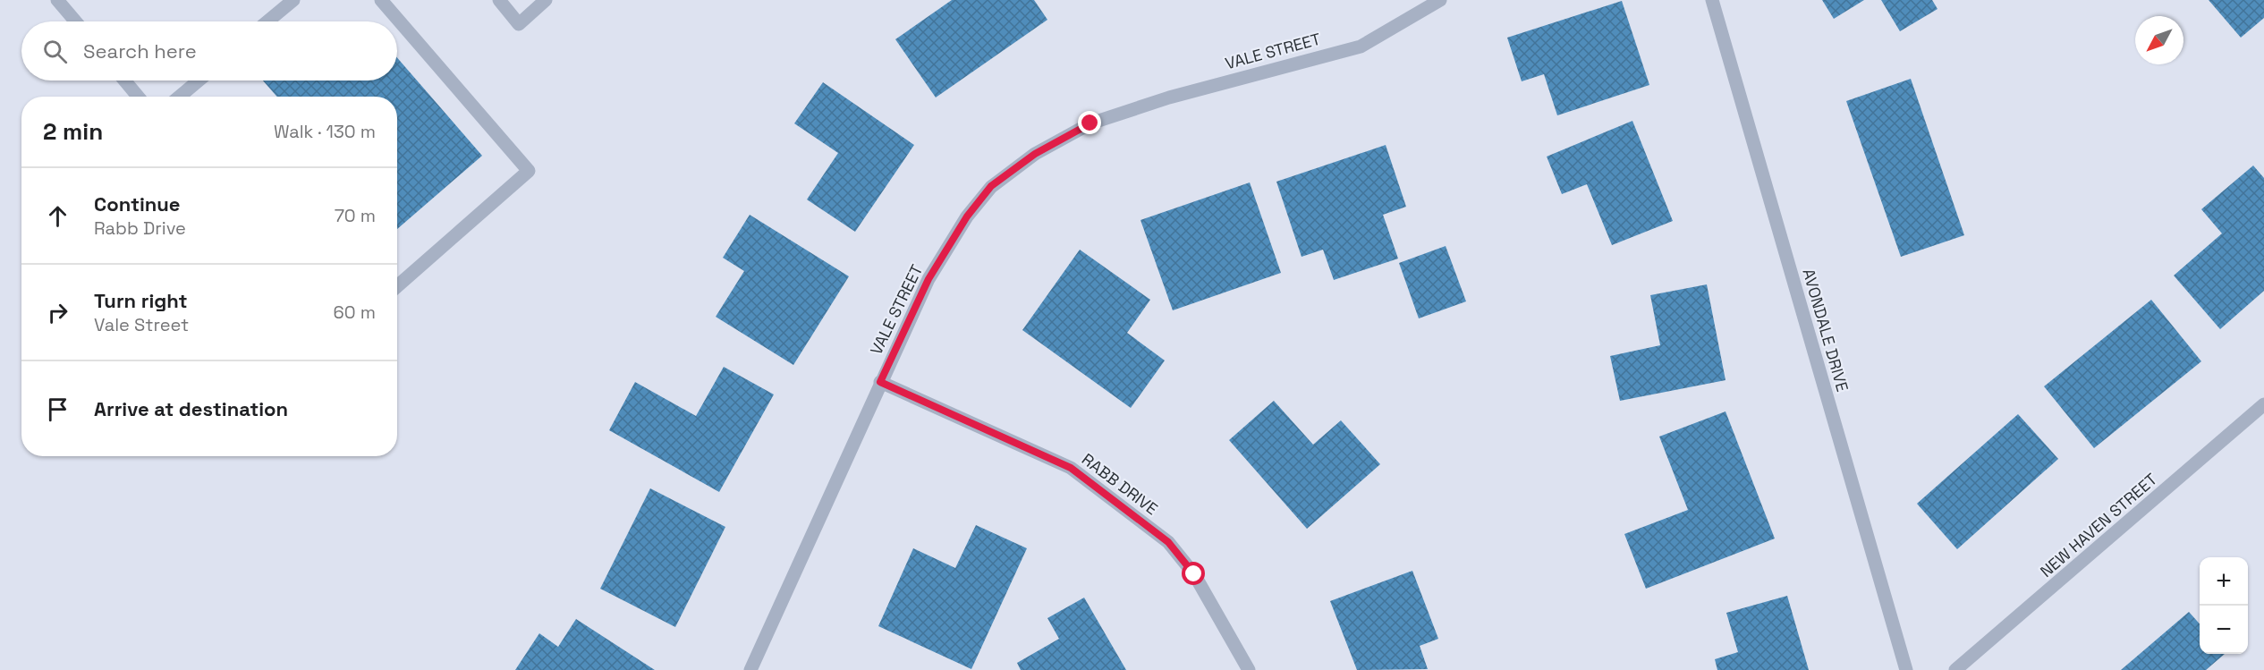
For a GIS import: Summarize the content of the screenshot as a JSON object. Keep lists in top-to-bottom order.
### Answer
{
  "streets": {
    "street": [
      "VALE STREET",
      "AVONDALE DRIVE",
      "RABB DRIVE",
      "NEW HAVEN STREET"
    ]
  },
  "crossings": [
    ["VALE STREET", "RABB DRIVE"]
  ],
  "north": "bottom left",
  "page": {
    "search": "Search here",
    "heading": ["2 min", "Walk · 130 m"],
    "list": [
      ["Continue", "Rabb Drive", "70 m"],
      ["Turn right", "Vale Street", "60 m"],
      "Arrive at destination"
    ],
    "map_buttons": ["+", "−"]
  }
}
